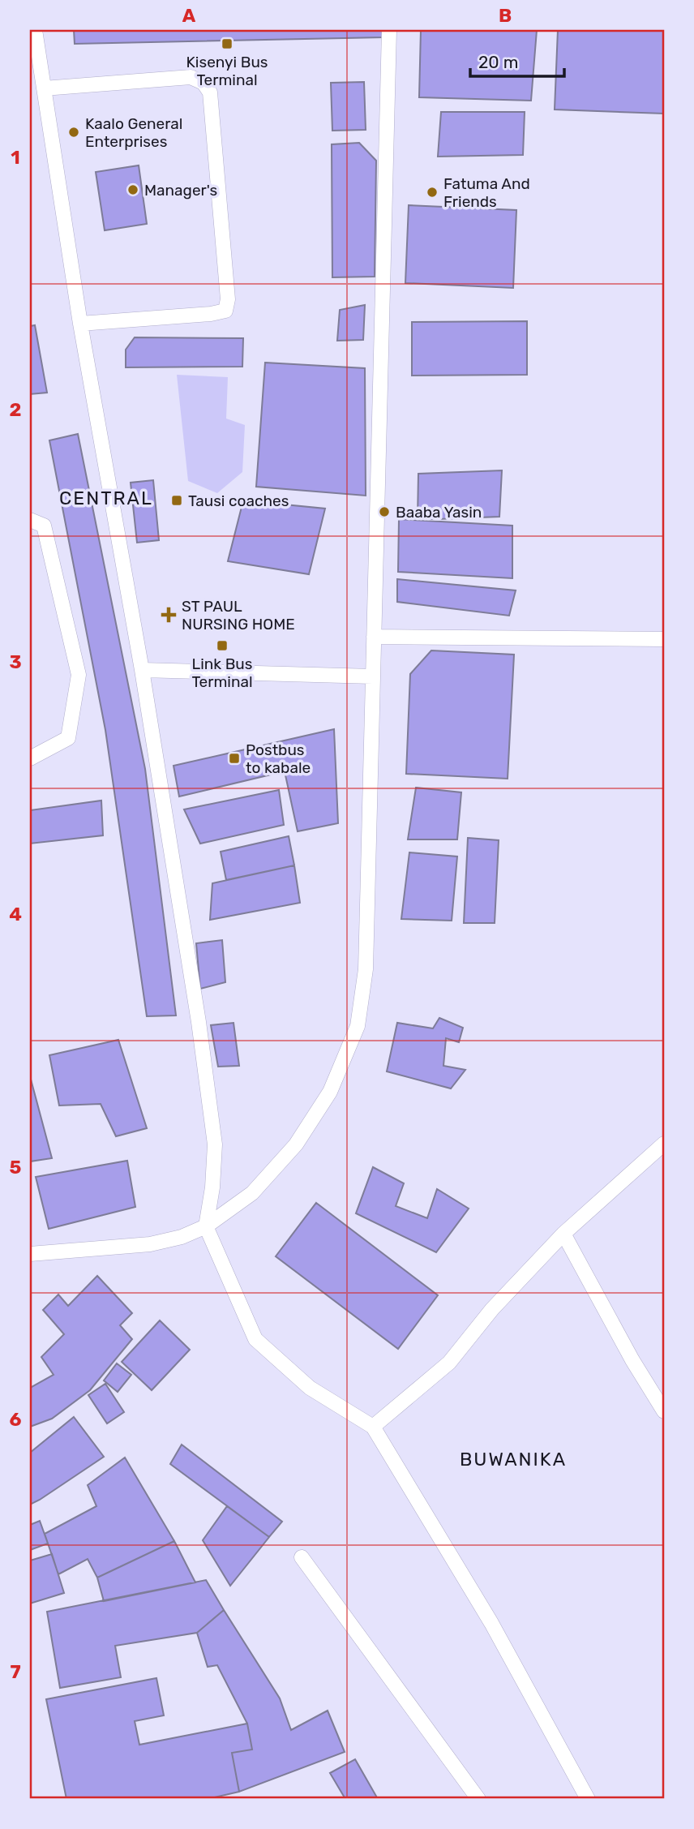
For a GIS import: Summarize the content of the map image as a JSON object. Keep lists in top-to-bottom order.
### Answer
{
  "districts": ["CENTRAL", "BUWANIKA"],
  "places": {
    "transit": [
      "Kisenyi Bus Terminal",
      "Tausi coaches",
      "Link Bus Terminal",
      "Postbus to kabale"
    ],
    "other": [
      "Kaalo General Enterprises",
      "Manager's",
      "Fatuma And Friends",
      "Baaba Yasin"
    ],
    "health": ["ST PAUL NURSING HOME"]
  },
  "scale_bar": "20 m",
  "grid": {
    "columns": ["A", "B"],
    "rows": [
      "1",
      "2",
      "3",
      "4",
      "5",
      "6",
      "7"
    ]
  }
}
